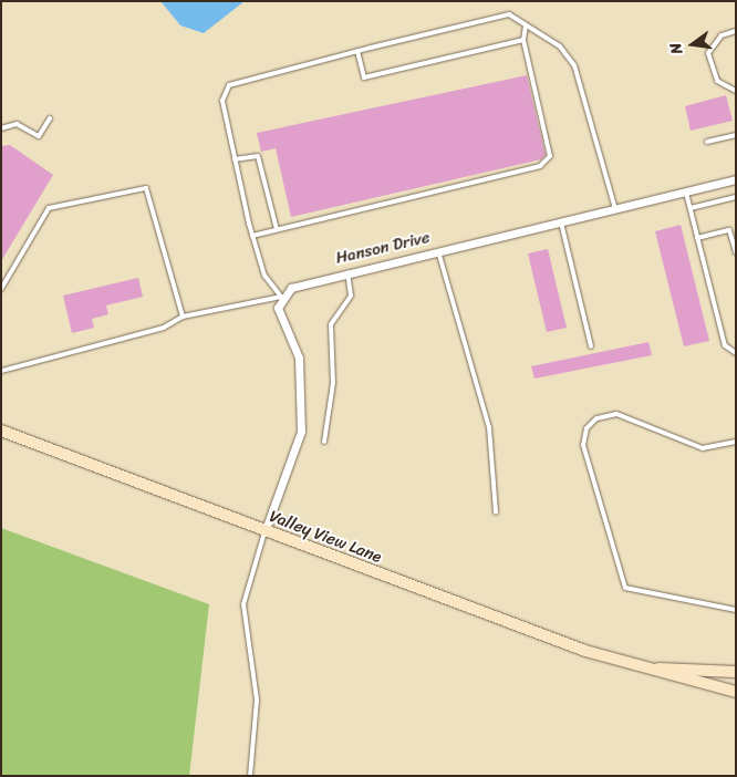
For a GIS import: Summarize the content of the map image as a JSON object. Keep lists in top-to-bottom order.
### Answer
{
  "streets": {
    "main road": ["Valley View Lane"],
    "street": ["Hanson Drive"]
  },
  "north": "left"
}
